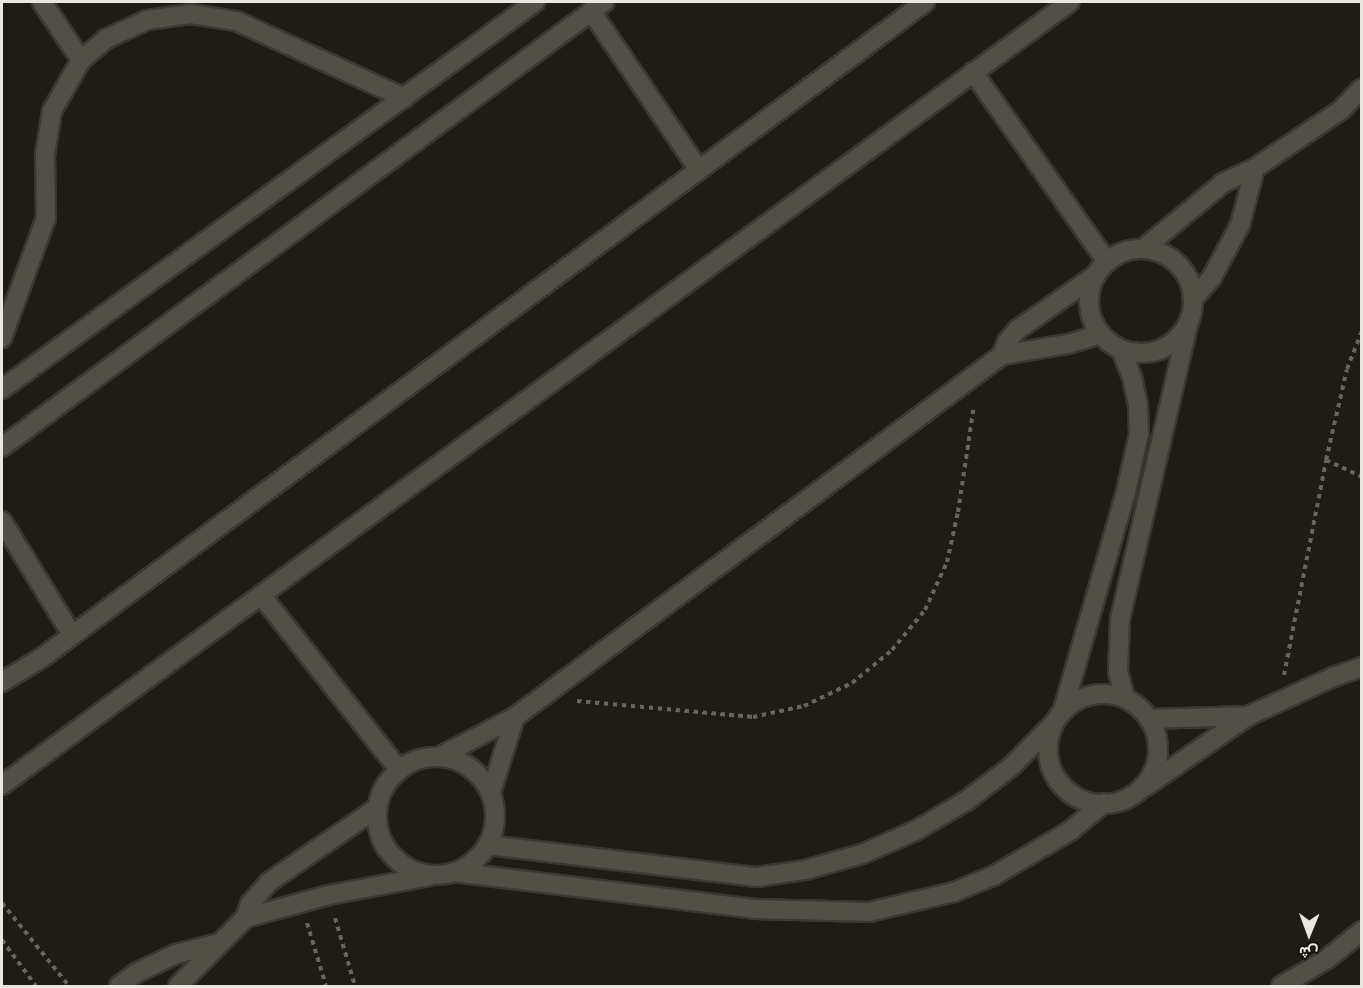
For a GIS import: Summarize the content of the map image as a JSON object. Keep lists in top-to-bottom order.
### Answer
{
  "north": "bottom"
}
